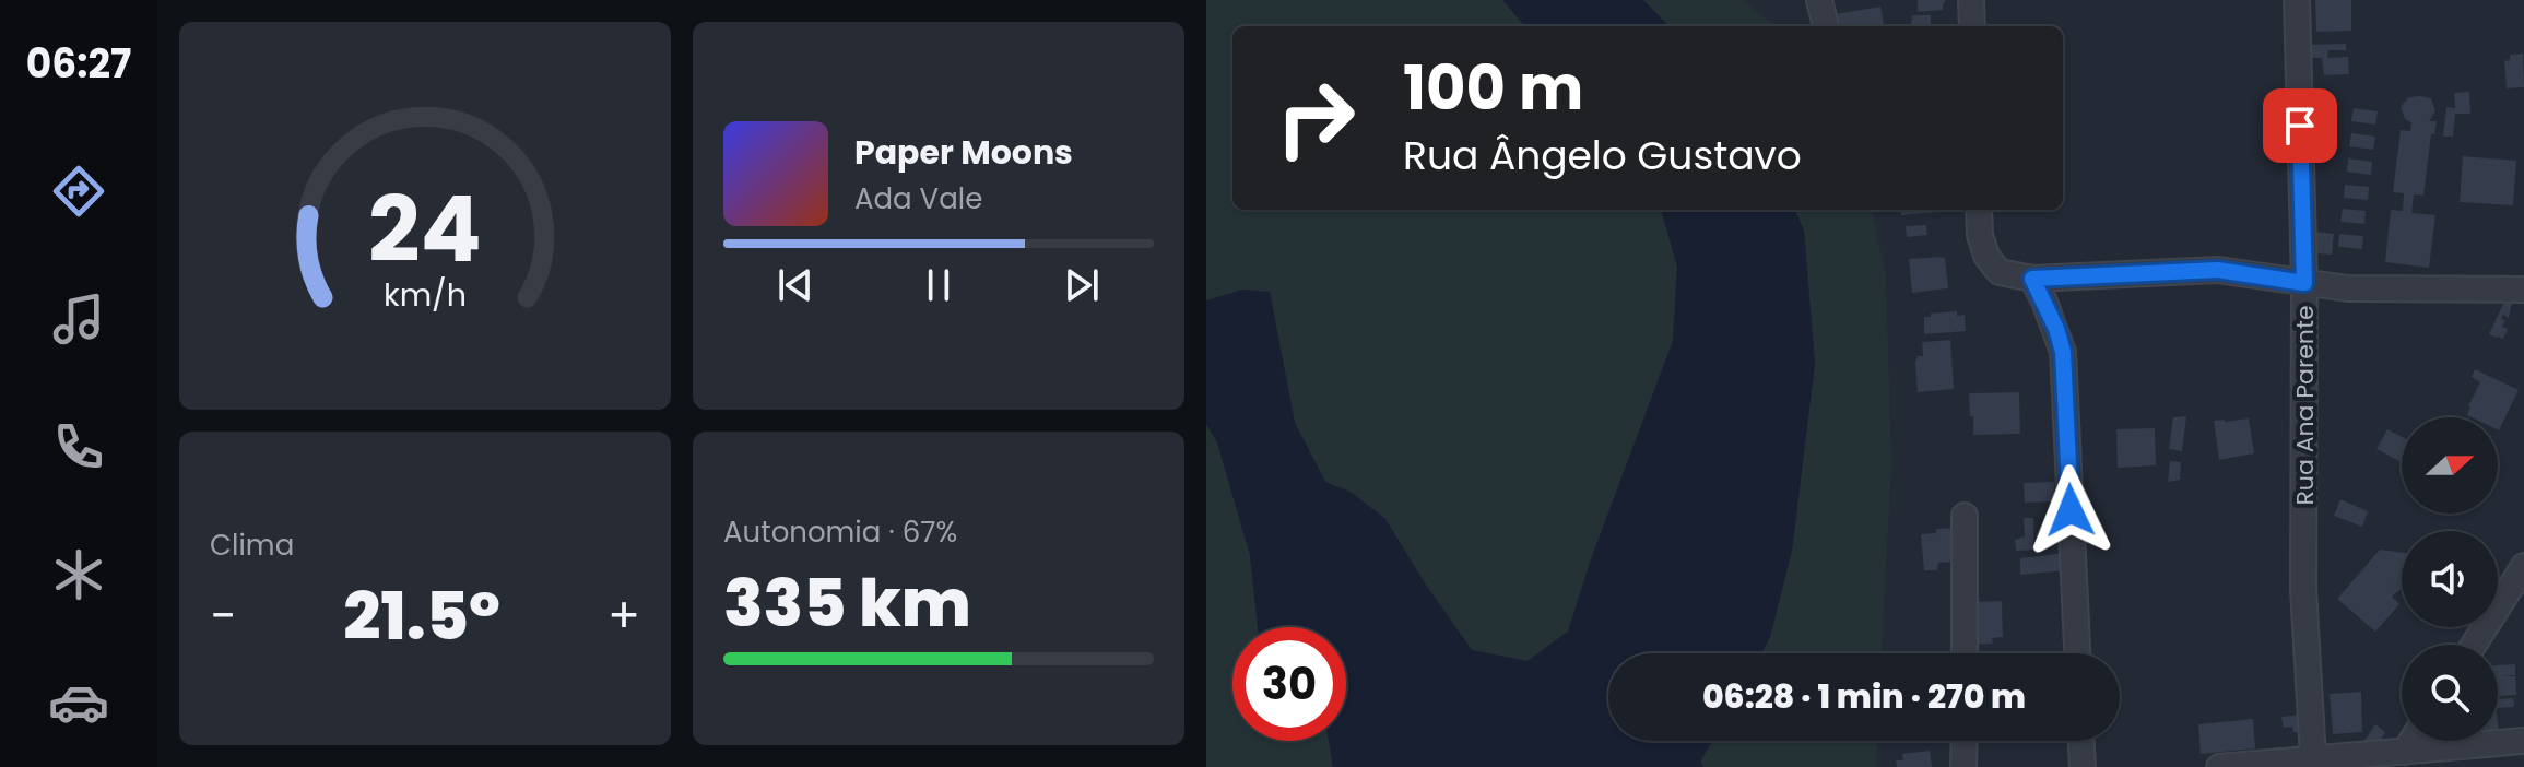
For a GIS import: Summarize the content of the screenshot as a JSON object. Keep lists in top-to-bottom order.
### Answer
{
  "streets": {
    "street": ["Rua Ana Parente"]
  },
  "north": "right",
  "page": {
    "tabs": "06:27",
    "turn": ["100 m", "Rua Ângelo Gustavo"],
    "song": ["Paper Moons", "Ada Vale"],
    "tile": [
      "Clima",
      ["Autonomia · 67%", "335 km"]
    ],
    "heat": ["−", "21.5°", "+"],
    "limit": "30",
    "trip": "06:28 · 1 min · 270 m",
    "gauge": ["24", "km/h"]
  }
}
